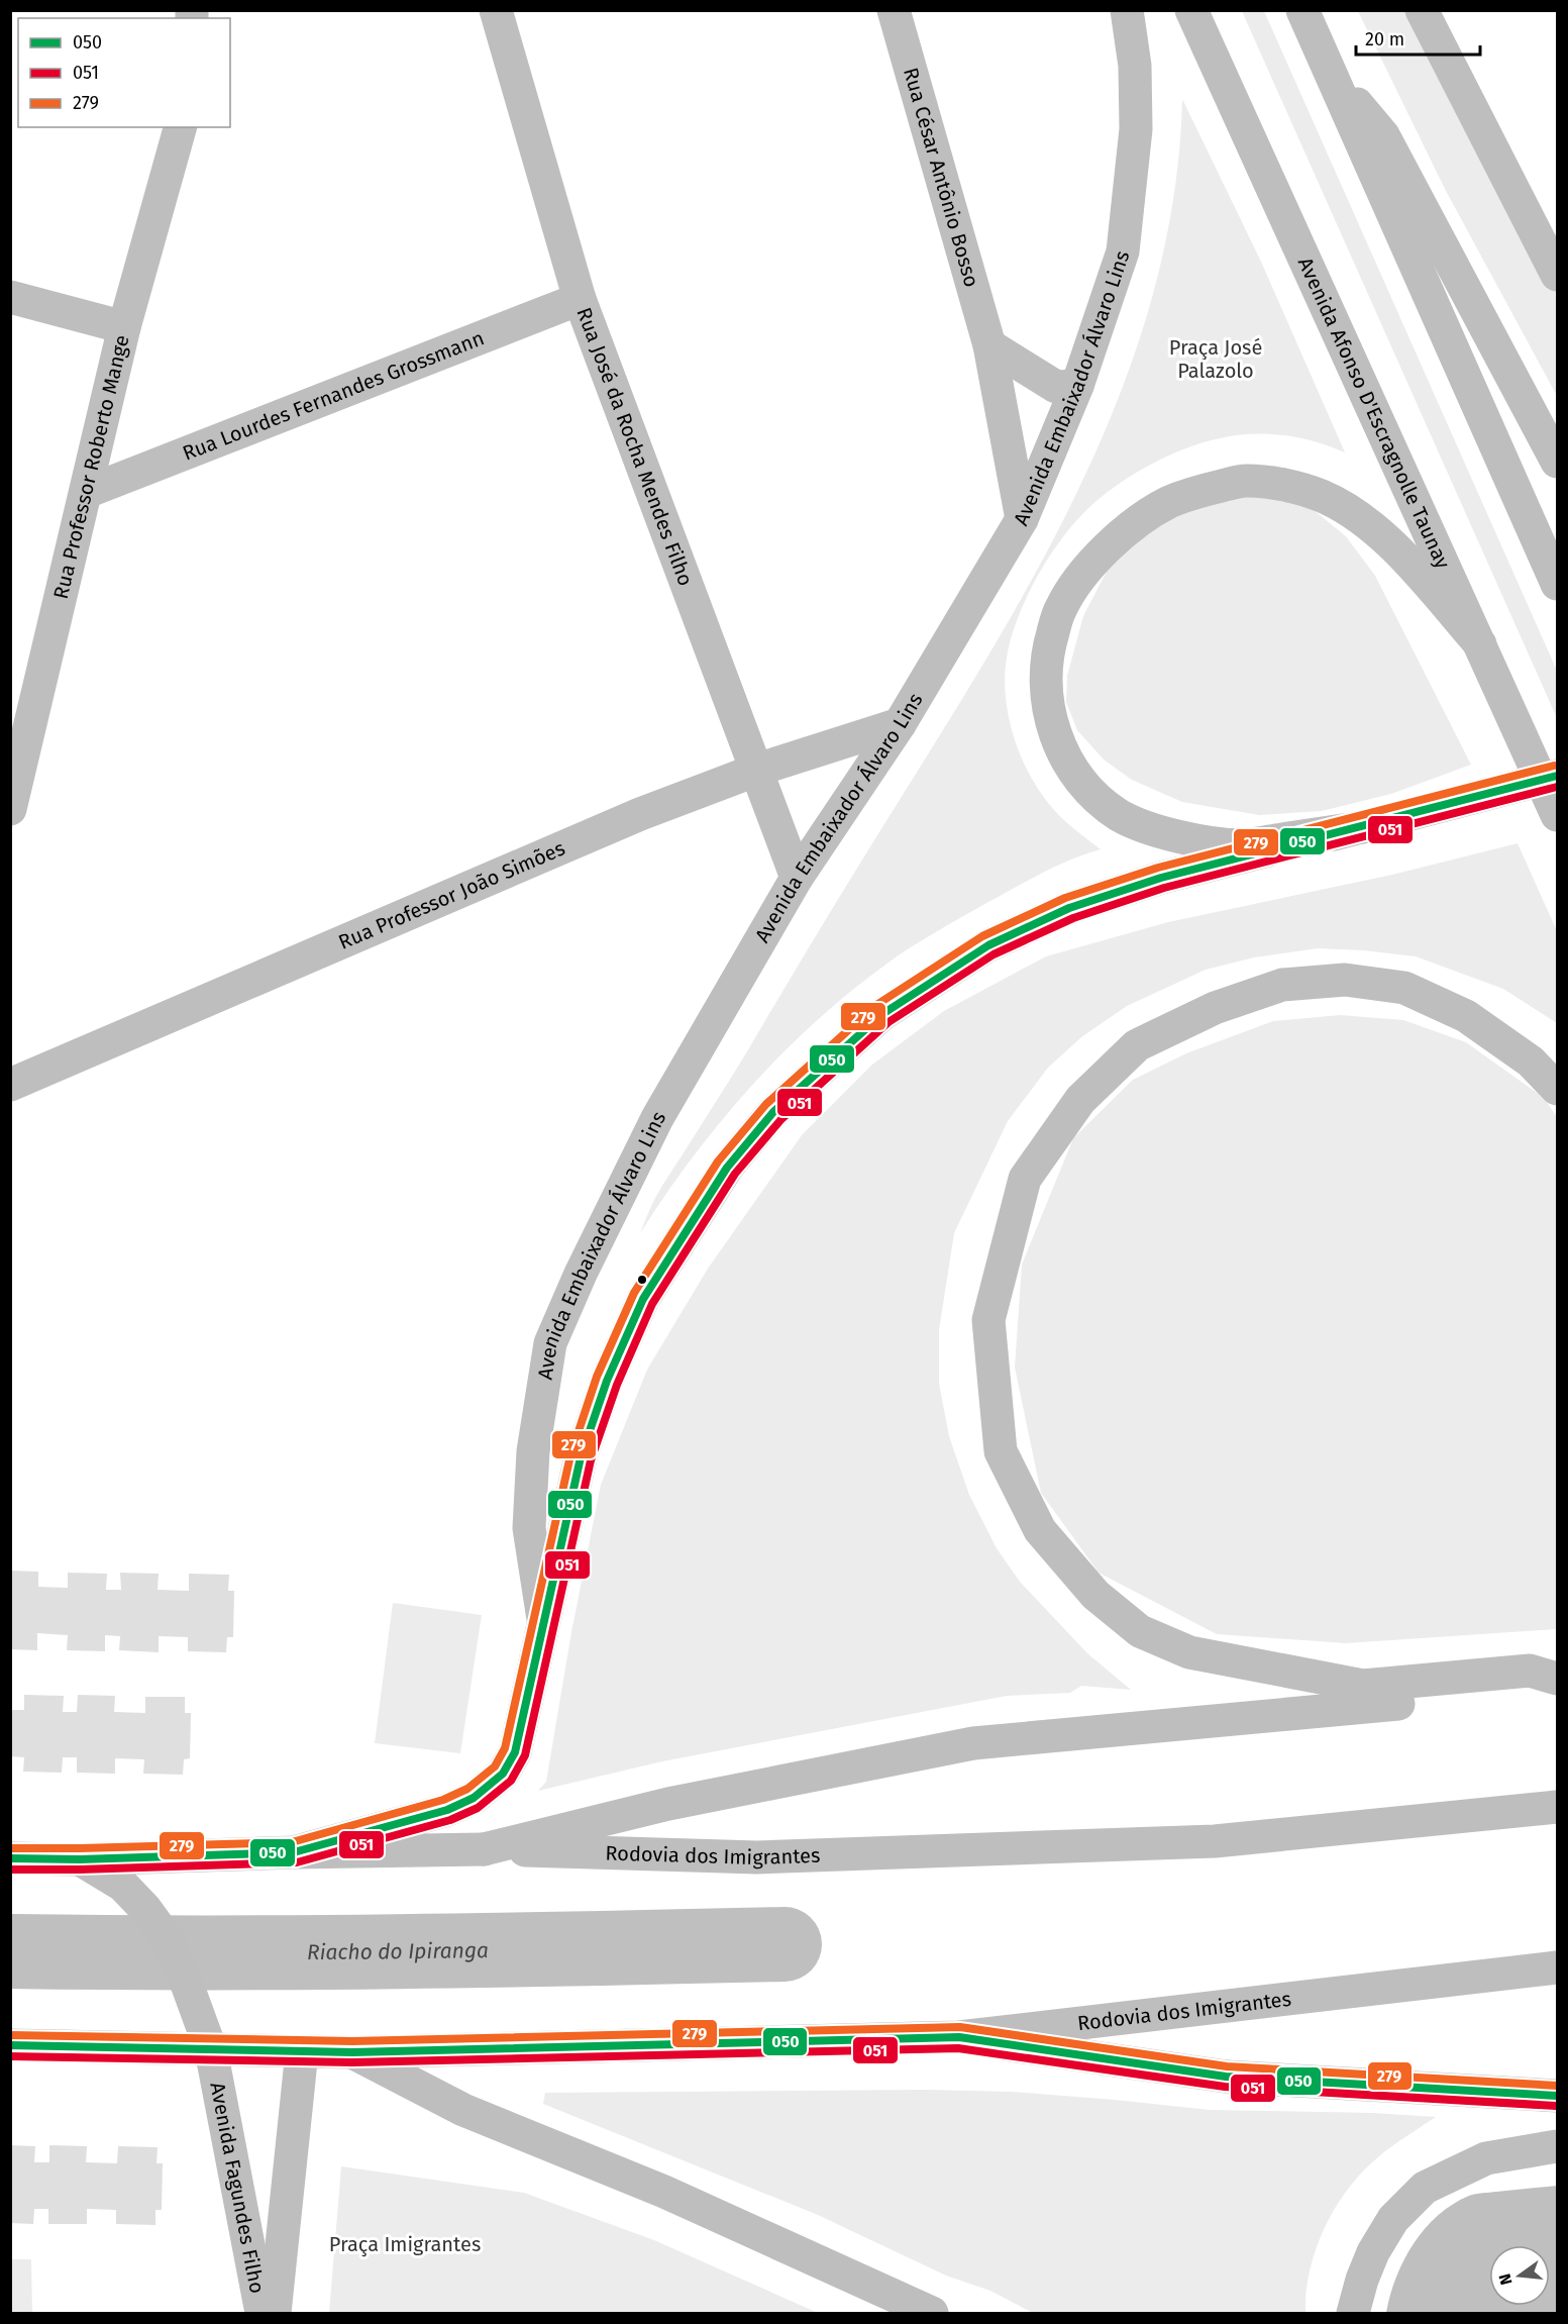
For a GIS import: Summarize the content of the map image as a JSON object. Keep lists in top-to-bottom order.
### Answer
{
  "streets": {
    "main road": [
      "Rua César Antônio Bosso",
      "Avenida Embaixador Álvaro Lins",
      "Rua Lourdes Fernandes Grossmann",
      "Avenida Afonso D'Escragnolle Taunay",
      "Rua José da Rocha Mendes Filho",
      "Rua Professor Roberto Mange",
      "Rua Professor João Simões",
      "Rodovia dos Imigrantes",
      "Avenida Fagundes Filho"
    ]
  },
  "crossings": [
    ["Rua César Antônio Bosso", "Avenida Embaixador Álvaro Lins"],
    ["Avenida Embaixador Álvaro Lins", "Rua José da Rocha Mendes Filho"],
    ["Avenida Embaixador Álvaro Lins", "Rua Professor João Simões"],
    ["Rua Lourdes Fernandes Grossmann", "Rua José da Rocha Mendes Filho"],
    ["Rua Lourdes Fernandes Grossmann", "Rua Professor Roberto Mange"],
    ["Rua José da Rocha Mendes Filho", "Rua Professor João Simões"],
    ["Rodovia dos Imigrantes", "Avenida Fagundes Filho"]
  ],
  "water": ["Riacho do Ipiranga"],
  "parks": ["Praça José Palazolo", "Praça Imigrantes"],
  "lines": ["transit line 279", "transit line 050", "transit line 051"],
  "legend": ["050", "051", "279"],
  "scale_bar": "20 m",
  "north": "left"
}
